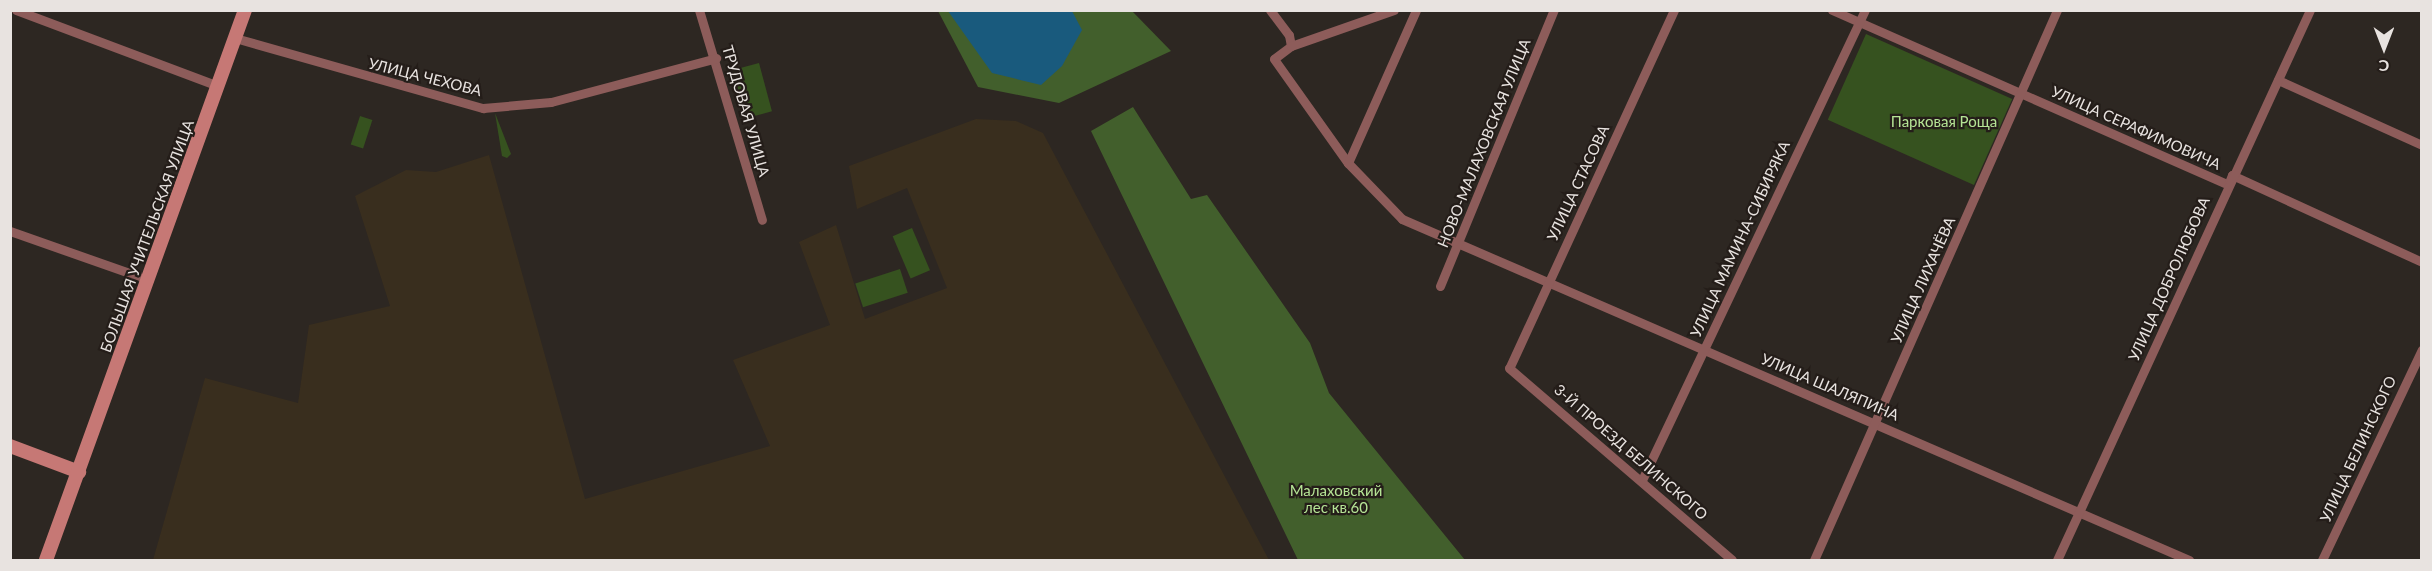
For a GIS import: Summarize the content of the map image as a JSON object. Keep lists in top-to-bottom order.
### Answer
{
  "streets": {
    "main road": ["БОЛЬШАЯ УЧИТЕЛЬСКАЯ УЛИЦА"],
    "street": [
      "УЛИЦА ЧЕХОВА",
      "ТРУДОВАЯ УЛИЦА",
      "УЛИЦА СЕРАФИМОВИЧА",
      "НОВО-МАЛАХОВСКАЯ УЛИЦА",
      "УЛИЦА СТАСОВА",
      "УЛИЦА МАМИНА-СИБИРЯКА",
      "УЛИЦА ДОБРОЛЮБОВА",
      "УЛИЦА ЛИХАЧЁВА",
      "УЛИЦА ШАЛЯПИНА",
      "УЛИЦА БЕЛИНСКОГО",
      "3-Й ПРОЕЗД БЕЛИНСКОГО"
    ]
  },
  "crossings": [
    ["УЛИЦА ЧЕХОВА", "ТРУДОВАЯ УЛИЦА"],
    ["УЛИЦА ЧЕХОВА", "БОЛЬШАЯ УЧИТЕЛЬСКАЯ УЛИЦА"],
    ["УЛИЦА СЕРАФИМОВИЧА", "УЛИЦА МАМИНА-СИБИРЯКА"],
    ["УЛИЦА СЕРАФИМОВИЧА", "УЛИЦА ДОБРОЛЮБОВА"],
    ["УЛИЦА СЕРАФИМОВИЧА", "УЛИЦА ЛИХАЧЁВА"],
    ["НОВО-МАЛАХОВСКАЯ УЛИЦА", "УЛИЦА ШАЛЯПИНА"],
    ["УЛИЦА СТАСОВА", "УЛИЦА ШАЛЯПИНА"],
    ["УЛИЦА СТАСОВА", "3-Й ПРОЕЗД БЕЛИНСКОГО"],
    ["УЛИЦА МАМИНА-СИБИРЯКА", "УЛИЦА ШАЛЯПИНА"],
    ["УЛИЦА МАМИНА-СИБИРЯКА", "3-Й ПРОЕЗД БЕЛИНСКОГО"],
    ["УЛИЦА ДОБРОЛЮБОВА", "УЛИЦА ШАЛЯПИНА"],
    ["УЛИЦА ЛИХАЧЁВА", "УЛИЦА ШАЛЯПИНА"]
  ],
  "parks": ["Парковая Роща", "Малаховский лес кв.60"],
  "north": "bottom"
}
